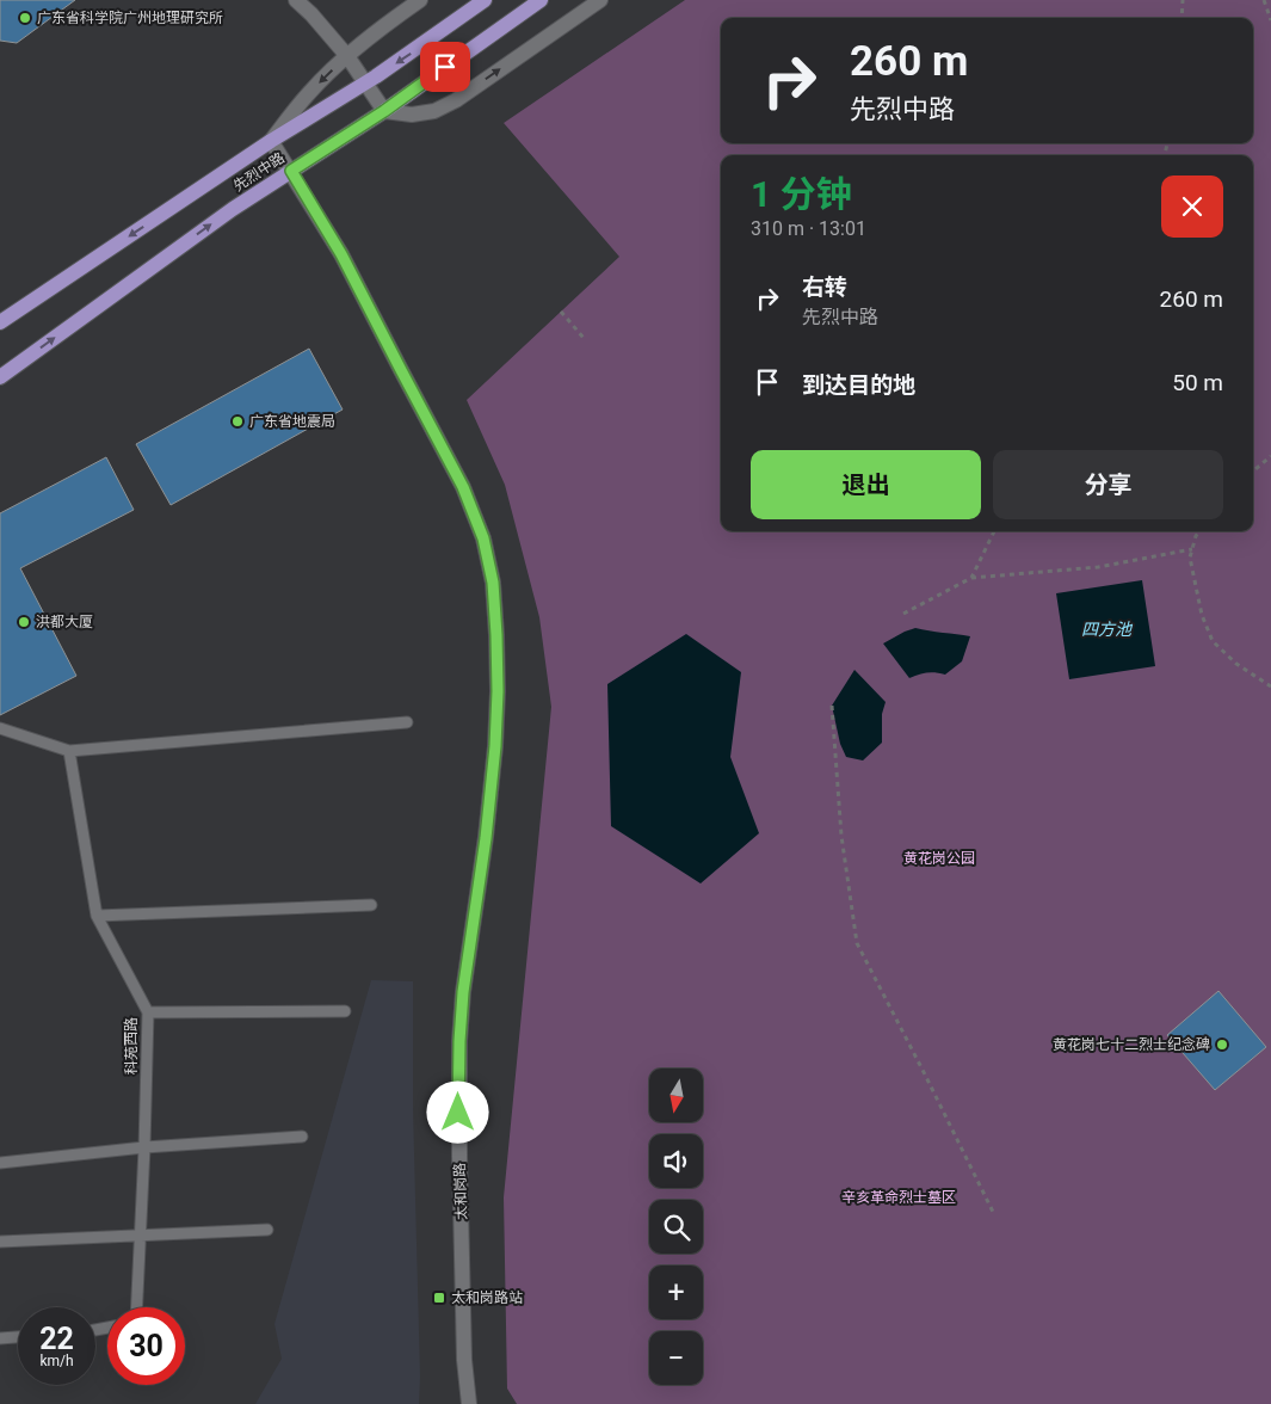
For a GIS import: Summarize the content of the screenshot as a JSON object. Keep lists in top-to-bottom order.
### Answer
{
  "streets": {
    "main road": ["先烈中路"],
    "street": ["太和岗路"],
    "lane": ["科苑西路"]
  },
  "crossings": [
    ["先烈中路", "太和岗路"]
  ],
  "water": ["四方池"],
  "parks": ["黄花岗公园", "辛亥革命烈士墓区"],
  "places": {
    "other": [
      "广东省科学院广州地理研究所",
      "广东省地震局",
      "洪都大厦",
      "黄花岗七十二烈士纪念碑"
    ],
    "transit": ["太和岗路站"]
  },
  "north": "bottom",
  "page": {
    "turn": ["260 m", "先烈中路"],
    "heading": ["1 分钟", "310 m · 13:01"],
    "list": [
      {
        "name": "右转",
        "note": "先烈中路",
        "value": "260 m"
      },
      {
        "name": "到达目的地",
        "value": "50 m"
      }
    ],
    "buttons": ["退出", "分享"],
    "map_buttons": ["+", "−"],
    "speed": "22 km/h",
    "limit": "30"
  }
}
